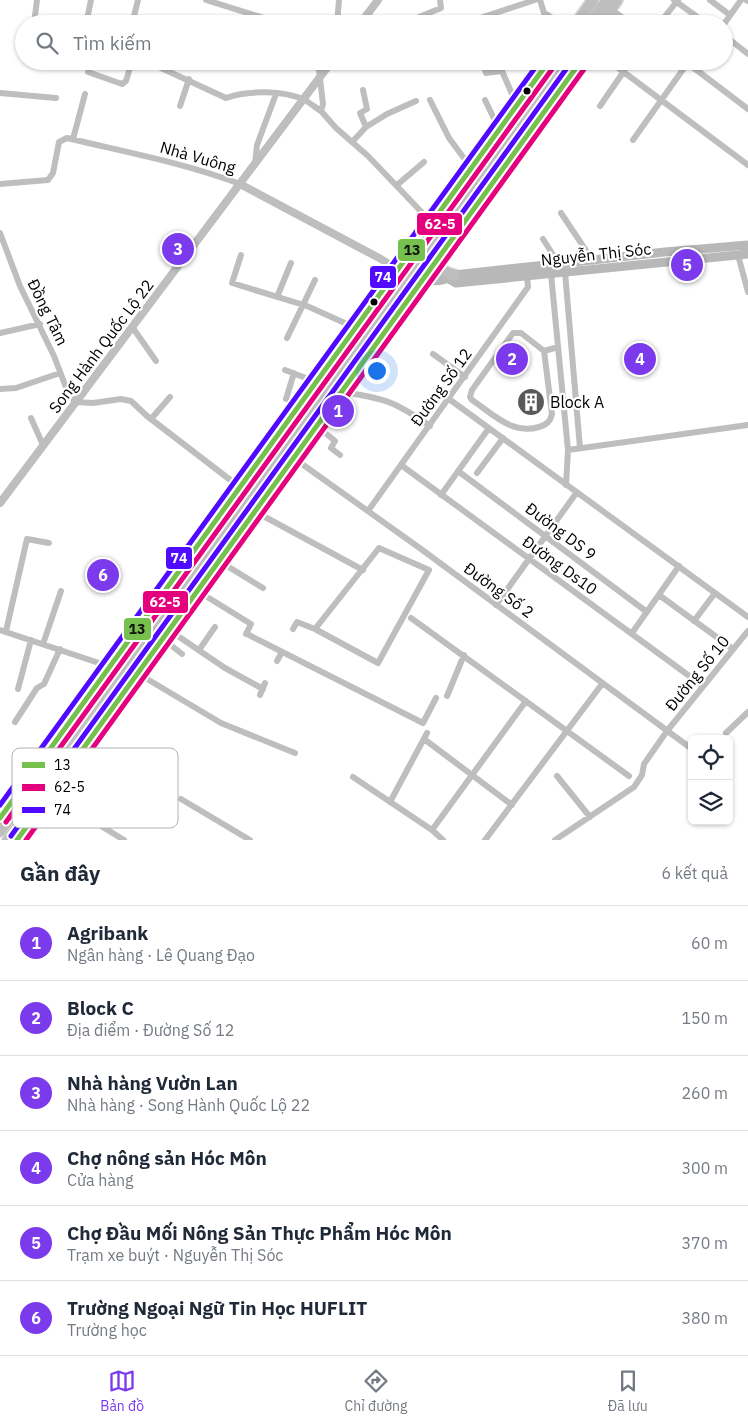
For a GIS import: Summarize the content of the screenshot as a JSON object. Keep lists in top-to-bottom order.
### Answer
{
  "streets": {
    "main road": ["Nguyễn Thị Sóc"],
    "street": [
      "Nhà Vuông",
      "Đồng Tâm",
      "Song Hành Quốc Lộ 22",
      "Đường Số 12",
      "Đường DS 9",
      "Đường Ds10",
      "Đường Số 2",
      "Đường Số 10"
    ]
  },
  "crossings": [
    ["Nhà Vuông", "Nguyễn Thị Sóc"],
    ["Nhà Vuông", "Song Hành Quốc Lộ 22"],
    ["Nguyễn Thị Sóc", "Đường Số 12"],
    ["Đồng Tâm", "Song Hành Quốc Lộ 22"],
    ["Đường Số 12", "Đường Ds10"],
    ["Đường Số 12", "Đường Số 2"],
    ["Đường Ds10", "Đường Số 10"],
    ["Đường Số 2", "Đường Số 10"]
  ],
  "places": {
    "building": ["Block A"]
  },
  "lines": ["transit line 13", "transit line 62-5", "transit line 74"],
  "legend": ["13", "62-5", "74"],
  "page": {
    "search": "Tìm kiếm",
    "pins": [
      "3",
      "5",
      "2",
      "4",
      "1",
      "6"
    ],
    "heading": ["Gần đây", "6 kết quả"],
    "list": [
      {
        "mark": "1",
        "name": "Agribank",
        "note": "Ngân hàng · Lê Quang Đạo",
        "value": "60 m"
      },
      {
        "mark": "2",
        "name": "Block C",
        "note": "Địa điểm · Đường Số 12",
        "value": "150 m"
      },
      {
        "mark": "3",
        "name": "Nhà hàng Vườn Lan",
        "note": "Nhà hàng · Song Hành Quốc Lộ 22",
        "value": "260 m"
      },
      {
        "mark": "4",
        "name": "Chợ nông sản Hóc Môn",
        "note": "Cửa hàng",
        "value": "300 m"
      },
      {
        "mark": "5",
        "name": "Chợ Đầu Mối Nông Sản Thực Phẩm Hóc Môn",
        "note": "Trạm xe buýt · Nguyễn Thị Sóc",
        "value": "370 m"
      },
      {
        "mark": "6",
        "name": "Trường Ngoại Ngữ Tin Học HUFLIT",
        "note": "Trường học",
        "value": "380 m"
      }
    ],
    "nav": ["Bản đồ", "Chỉ đường", "Đã lưu"]
  }
}
